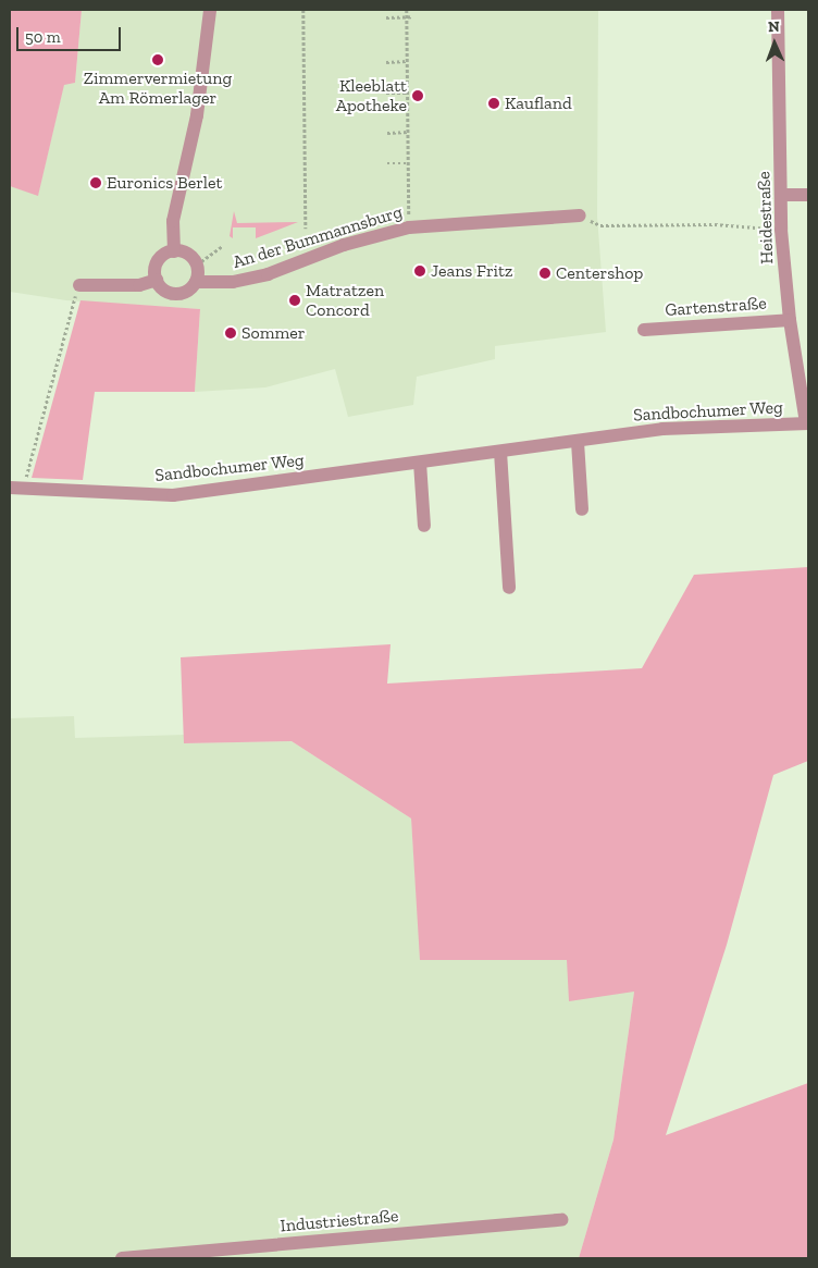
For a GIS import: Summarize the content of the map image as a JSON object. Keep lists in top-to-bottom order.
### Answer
{
  "streets": {
    "street": [
      "Heidestraße",
      "An der Bummannsburg",
      "Gartenstraße",
      "Sandbochumer Weg",
      "Industriestraße"
    ]
  },
  "crossings": [
    ["Heidestraße", "Gartenstraße"],
    ["Heidestraße", "Sandbochumer Weg"]
  ],
  "places": [
    "Zimmervermietung Am Römerlager",
    "Kleeblatt Apotheke",
    "Kaufland",
    "Euronics Berlet",
    "Jeans Fritz",
    "Centershop",
    "Matratzen Concord",
    "Sommer"
  ],
  "scale_bar": "50 m",
  "north": "top"
}
